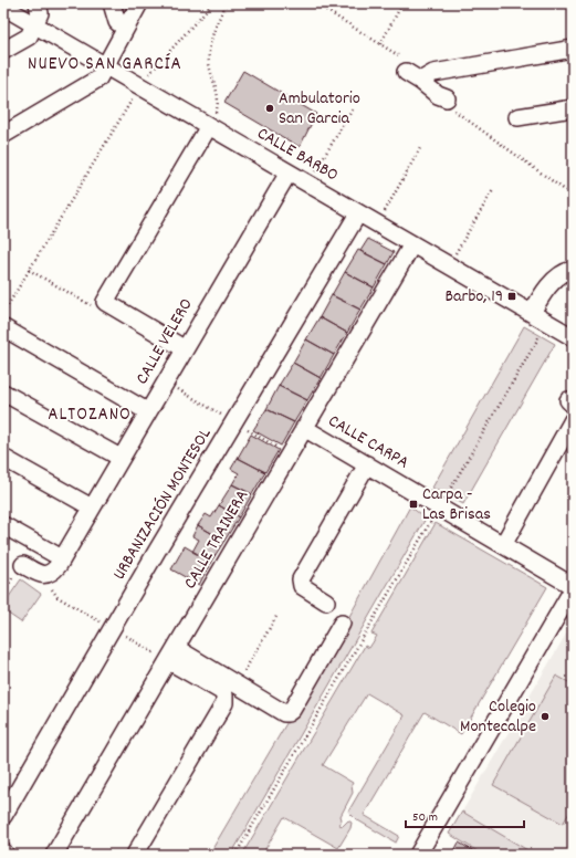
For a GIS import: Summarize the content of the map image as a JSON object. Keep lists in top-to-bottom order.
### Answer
{
  "streets": {
    "street": [
      "CALLE BARBO",
      "CALLE VELERO",
      "CALLE CARPA",
      "URBANIZACIÓN MONTESOL",
      "CALLE TRAINERA"
    ]
  },
  "crossings": [
    ["CALLE BARBO", "CALLE VELERO"],
    ["CALLE BARBO", "URBANIZACIÓN MONTESOL"],
    ["CALLE BARBO", "CALLE TRAINERA"],
    ["CALLE CARPA", "CALLE TRAINERA"]
  ],
  "districts": ["NUEVO SAN GARCÍA", "ALTOZANO"],
  "places": {
    "other": ["Ambulatorio San Garcia", "Colegio Montecalpe"],
    "transit": ["Barbo, 19", "Carpa - Las Brisas"]
  },
  "scale_bar": "50 m"
}
